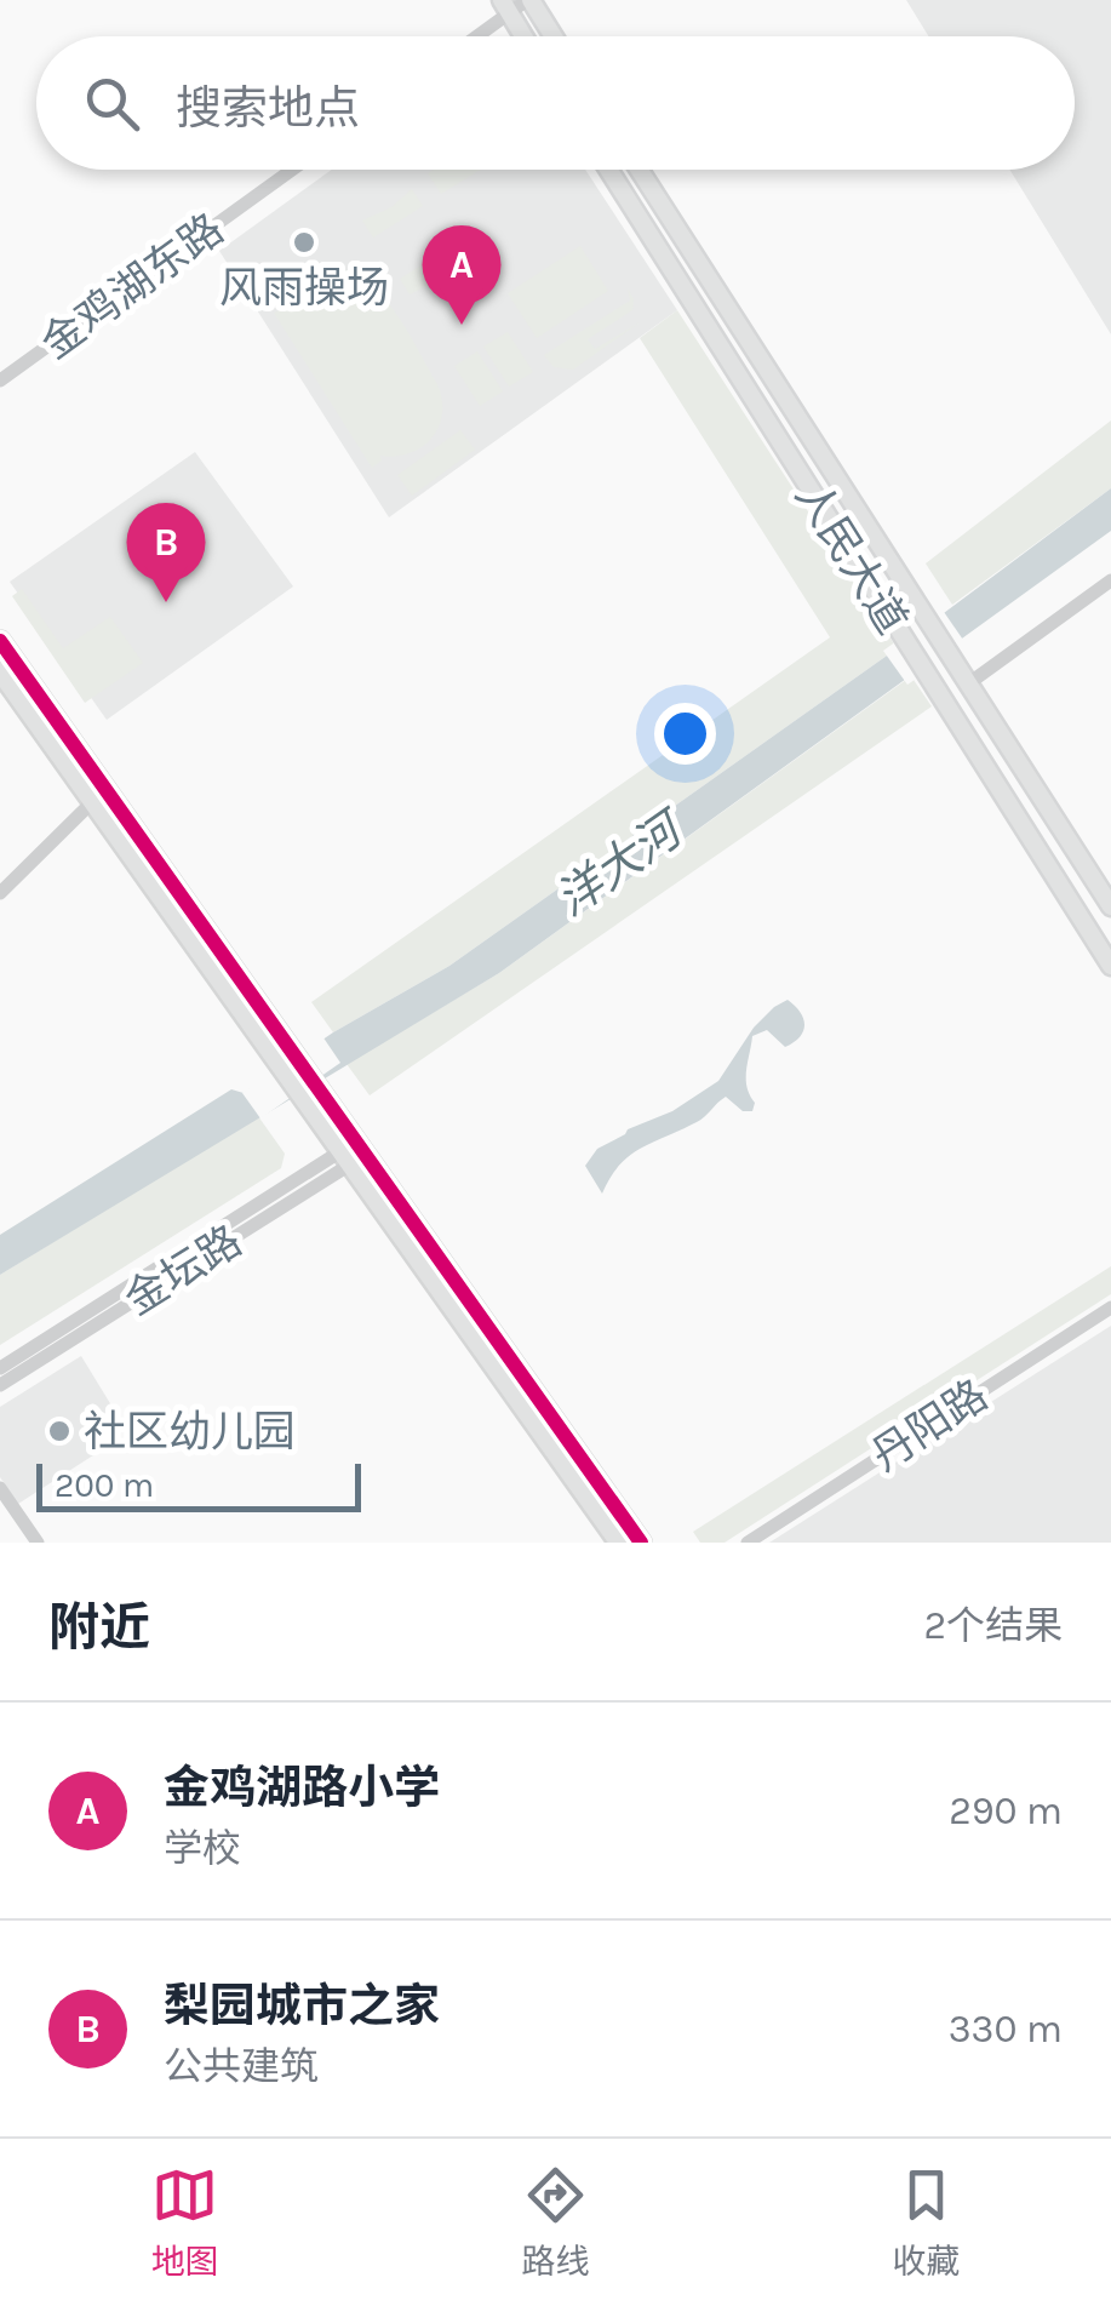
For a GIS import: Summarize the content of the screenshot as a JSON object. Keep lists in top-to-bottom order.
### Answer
{
  "streets": {
    "main road": ["人民大道"],
    "street": ["金鸡湖东路", "金坛路", "丹阳路"]
  },
  "water": ["洋大河"],
  "places": ["风雨操场", "社区幼儿园"],
  "scale_bar": "200 m",
  "page": {
    "search": "搜索地点",
    "pins": ["A", "B"],
    "scale": "200 m",
    "heading": ["附近", "2个结果"],
    "list": [
      {
        "mark": "A",
        "name": "金鸡湖路小学",
        "note": "学校",
        "value": "290 m"
      },
      {
        "mark": "B",
        "name": "梨园城市之家",
        "note": "公共建筑",
        "value": "330 m"
      }
    ],
    "nav": ["地图", "路线", "收藏"]
  }
}
